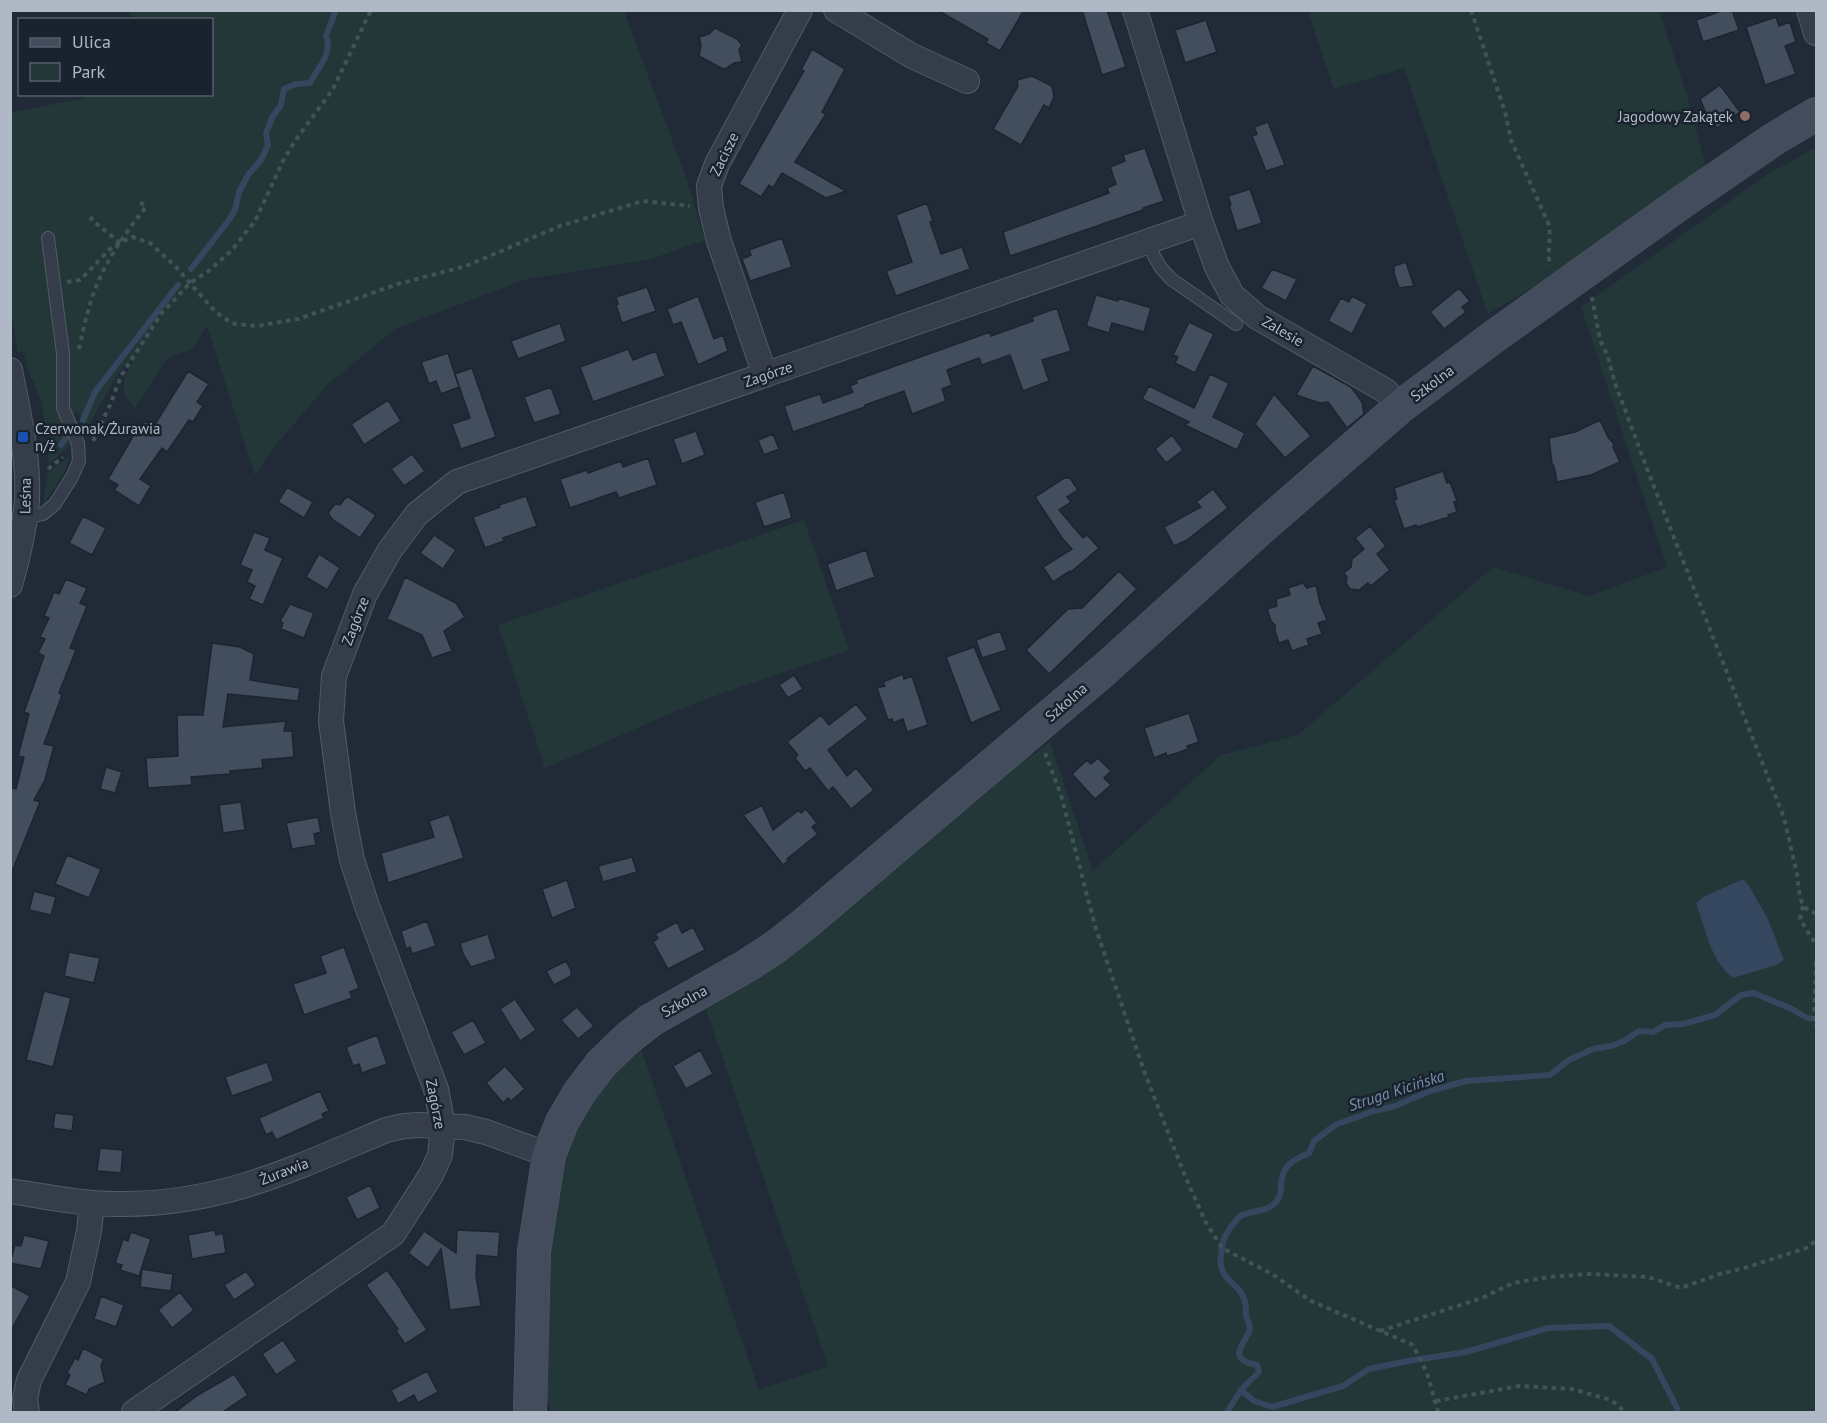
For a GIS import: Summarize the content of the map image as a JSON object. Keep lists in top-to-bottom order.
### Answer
{
  "streets": {
    "street": [
      "Zacisze",
      "Zalesie",
      "Zagórze",
      "Szkolna",
      "Leśna",
      "Żurawia"
    ]
  },
  "crossings": [
    ["Zacisze", "Zagórze"],
    ["Zalesie", "Zagórze"],
    ["Zalesie", "Szkolna"],
    ["Zagórze", "Żurawia"],
    ["Szkolna", "Żurawia"]
  ],
  "water": ["Struga Kicińska"],
  "places": {
    "other": ["Jagodowy Zakątek"],
    "transit": ["Czerwonak/Żurawia n/ż"]
  },
  "legend": ["Ulica", "Park"]
}
